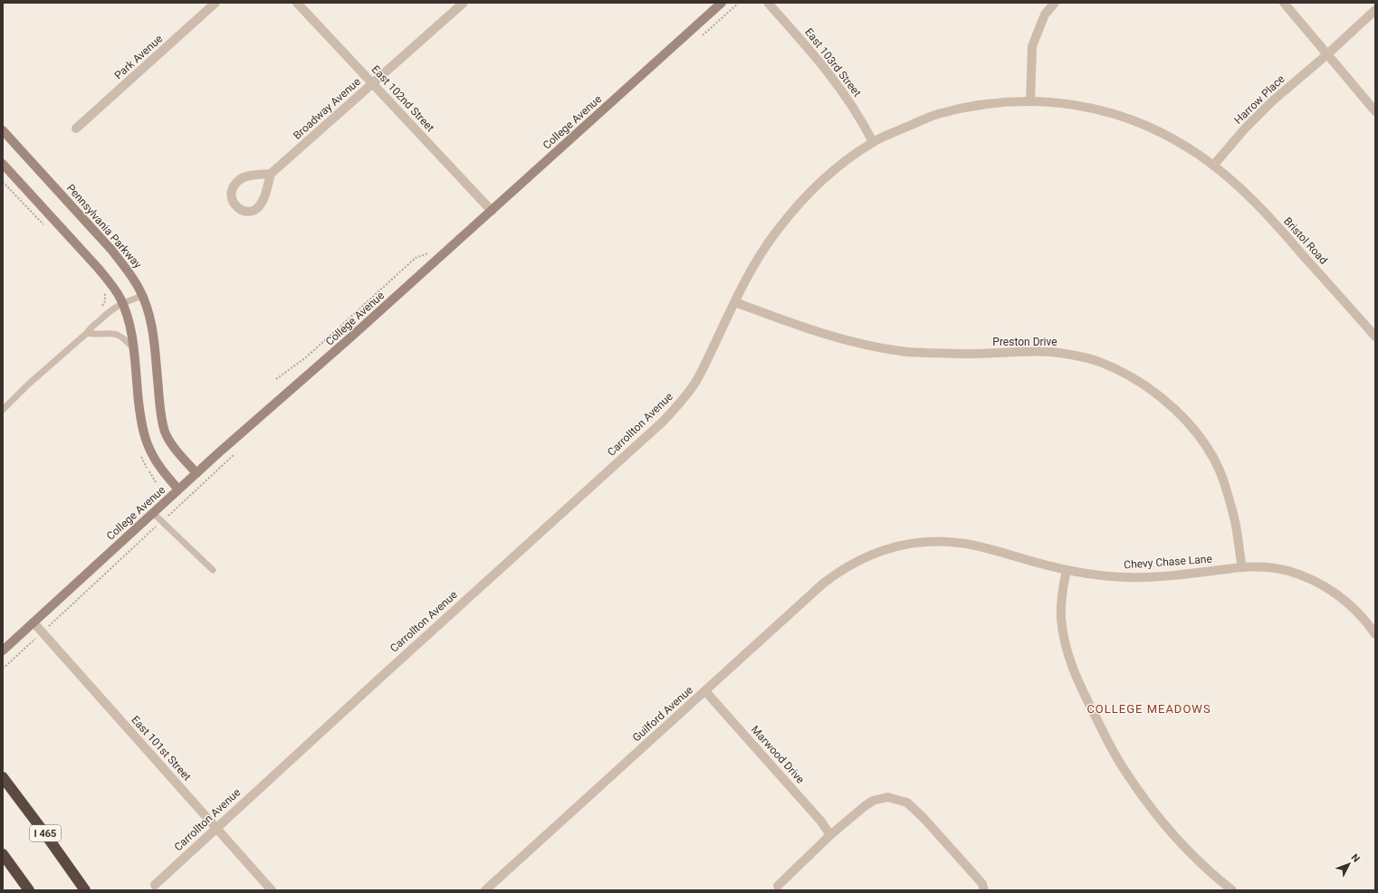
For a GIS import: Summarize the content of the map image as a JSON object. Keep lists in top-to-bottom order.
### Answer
{
  "streets": {
    "highway": ["I 465"],
    "main road": ["College Avenue", "Pennsylvania Parkway"],
    "street": [
      "Park Avenue",
      "East 103rd Street",
      "East 102nd Street",
      "Harrow Place",
      "Broadway Avenue",
      "Bristol Road",
      "Preston Drive",
      "Carrollton Avenue",
      "Chevy Chase Lane",
      "Guilford Avenue",
      "East 101st Street",
      "Marwood Drive"
    ]
  },
  "crossings": [
    ["East 103rd Street", "Carrollton Avenue"],
    ["East 102nd Street", "Broadway Avenue"],
    ["East 102nd Street", "College Avenue"],
    ["Harrow Place", "Bristol Road"],
    ["Harrow Place", "Carrollton Avenue"],
    ["College Avenue", "Pennsylvania Parkway"],
    ["College Avenue", "East 101st Street"],
    ["Bristol Road", "Carrollton Avenue"],
    ["Preston Drive", "Carrollton Avenue"],
    ["Preston Drive", "Chevy Chase Lane"],
    ["Carrollton Avenue", "East 101st Street"],
    ["Chevy Chase Lane", "Guilford Avenue"],
    ["Guilford Avenue", "Marwood Drive"]
  ],
  "districts": ["COLLEGE MEADOWS"],
  "north": "top right"
}
